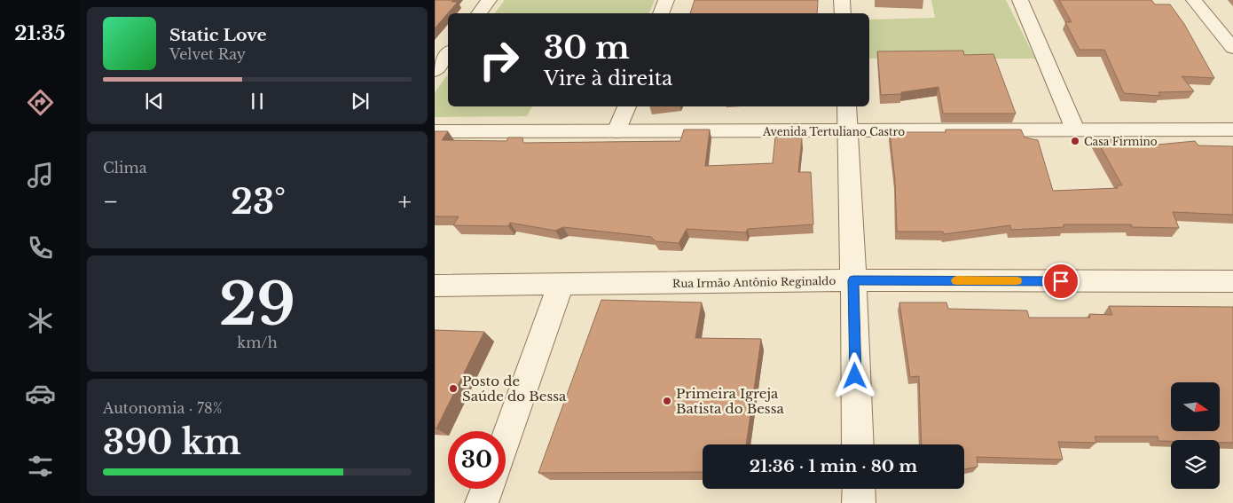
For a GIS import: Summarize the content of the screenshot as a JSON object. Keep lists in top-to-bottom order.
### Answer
{
  "streets": {
    "street": ["Avenida Tertuliano Castro", "Rua Irmão Antônio Reginaldo"]
  },
  "places": ["Casa Firmino", "Posto de Saúde do Bessa", "Primeira Igreja Batista do Bessa"],
  "north": "right",
  "page": {
    "tabs": "21:35",
    "turn": ["30 m", "Vire à direita"],
    "song": ["Static Love", "Velvet Ray"],
    "tile": [
      "Clima",
      ["29", "km/h"],
      ["Autonomia · 78%", "390 km"]
    ],
    "heat": ["−", "23°", "+"],
    "limit": "30",
    "trip": "21:36 · 1 min · 80 m"
  }
}
